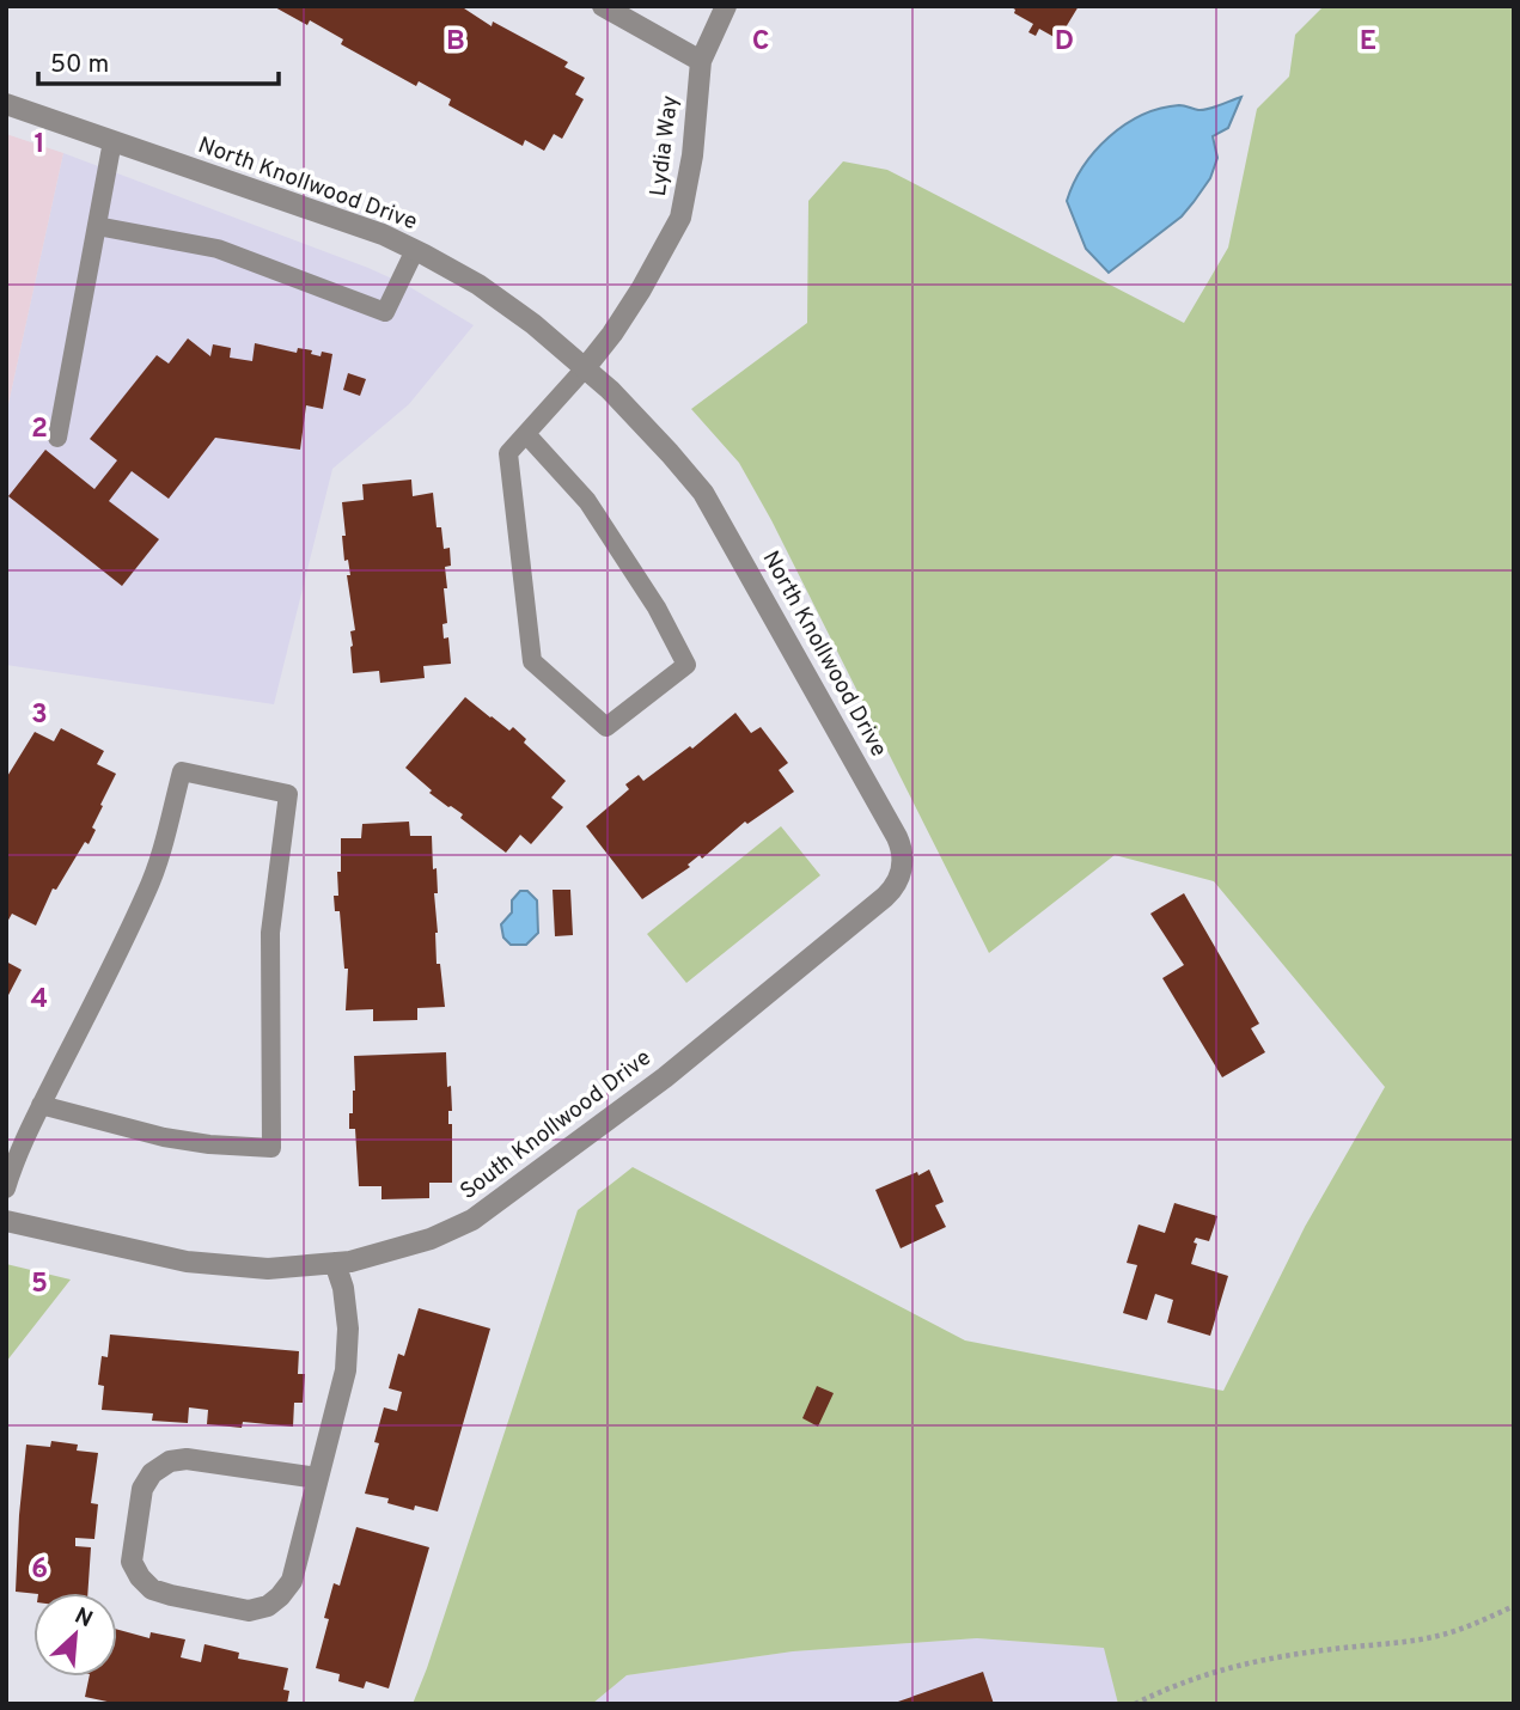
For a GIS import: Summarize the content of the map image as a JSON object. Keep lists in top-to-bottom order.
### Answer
{
  "streets": {
    "street": ["Lydia Way", "North Knollwood Drive", "South Knollwood Drive"]
  },
  "crossings": [
    ["Lydia Way", "North Knollwood Drive"],
    ["North Knollwood Drive", "South Knollwood Drive"]
  ],
  "scale_bar": "50 m",
  "north": "top right",
  "grid": {
    "columns": [
      "B",
      "C",
      "D",
      "E"
    ],
    "rows": [
      "1",
      "2",
      "3",
      "4",
      "5",
      "6"
    ]
  }
}
